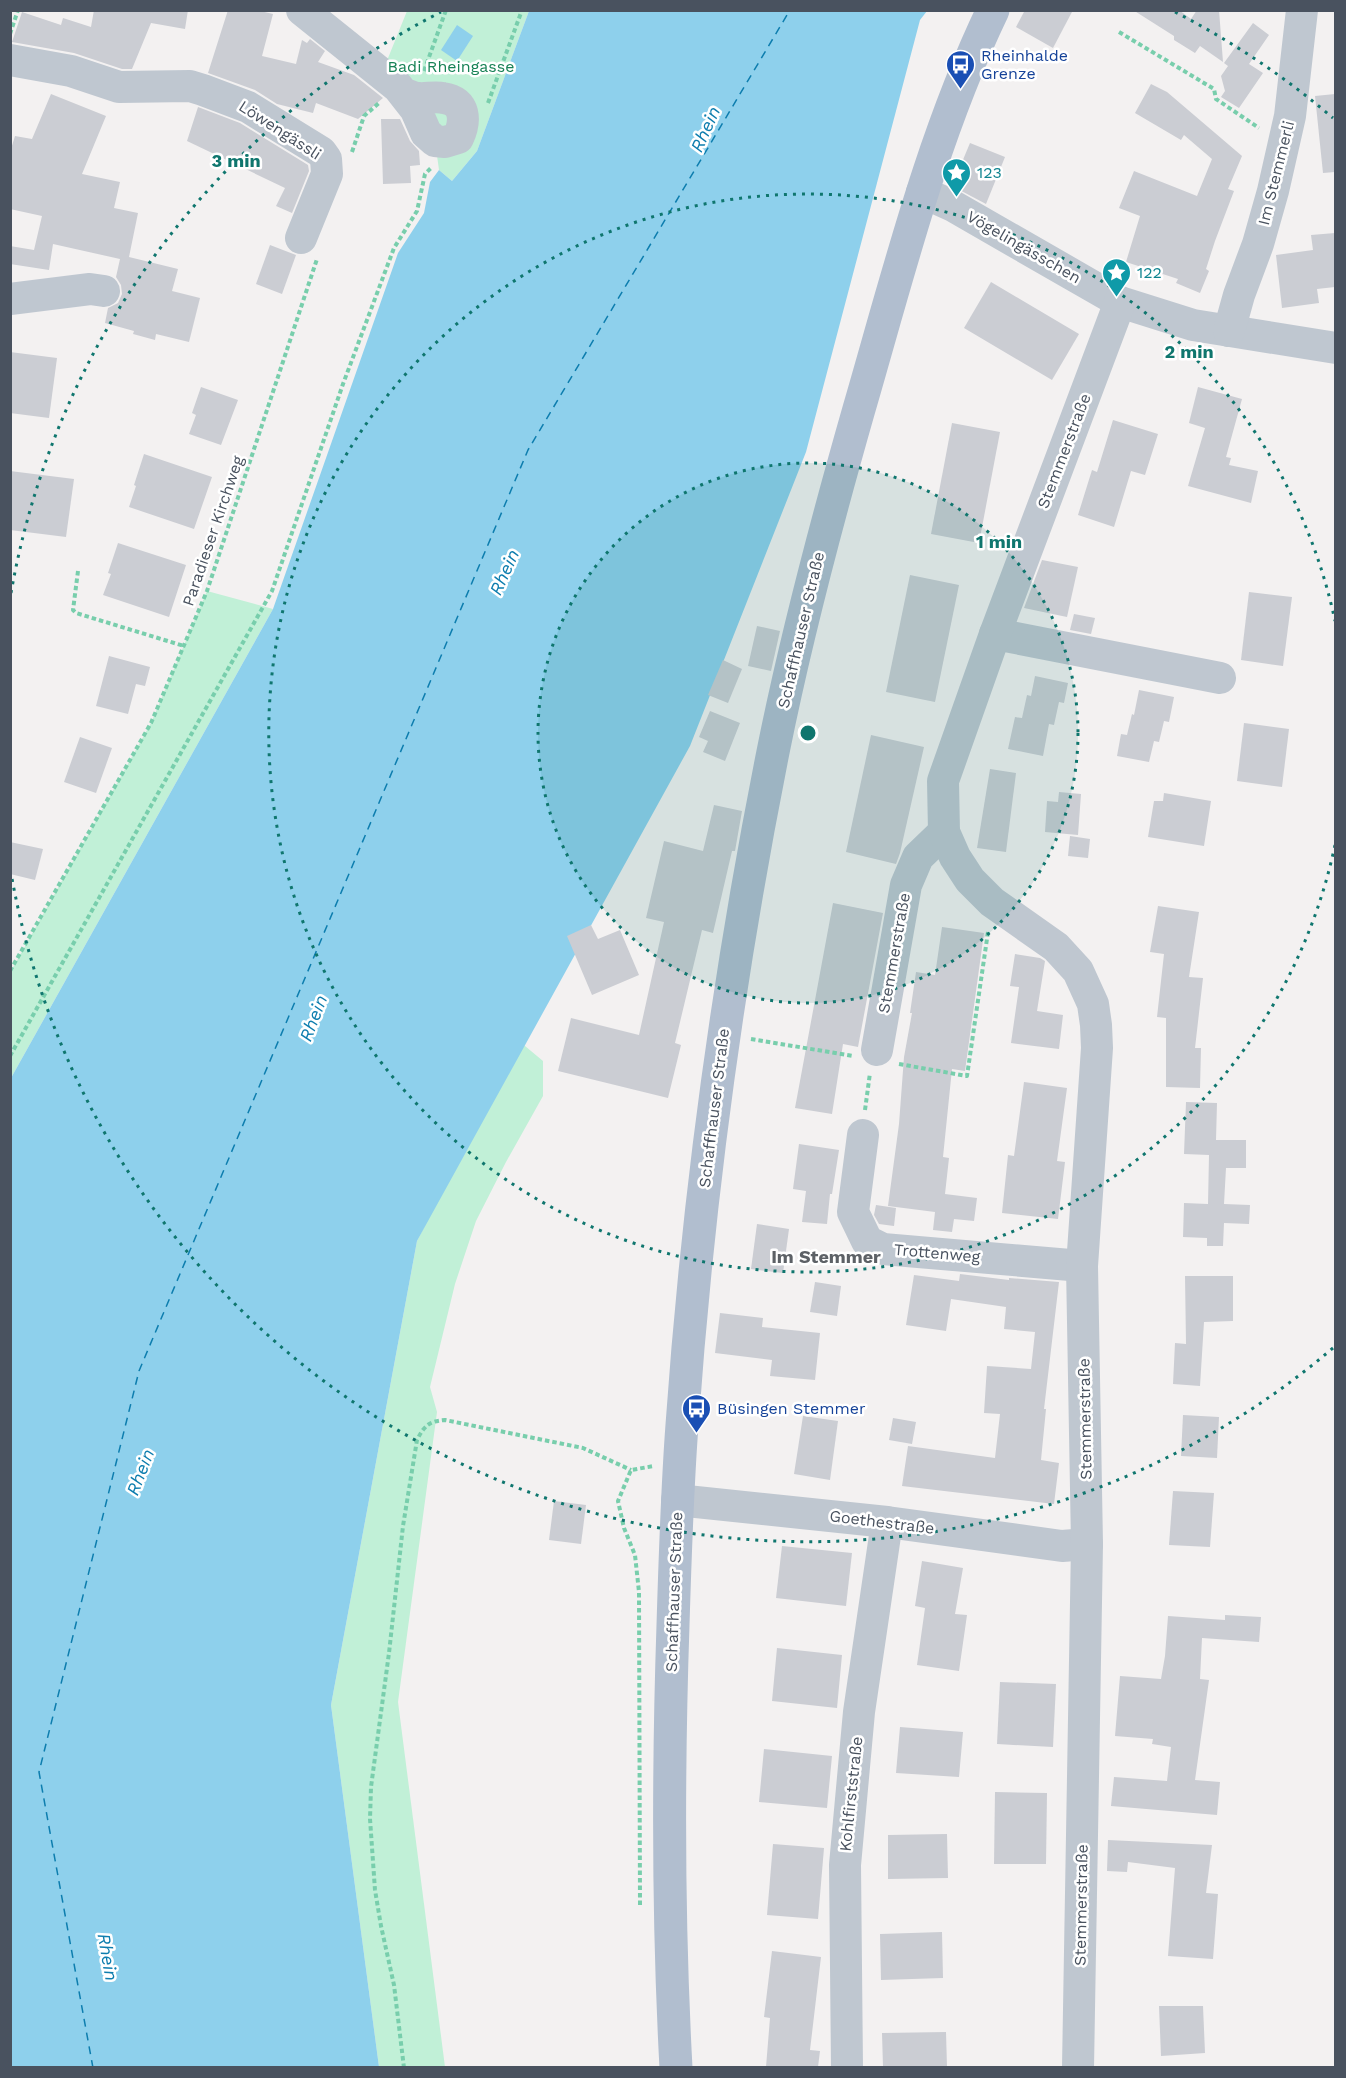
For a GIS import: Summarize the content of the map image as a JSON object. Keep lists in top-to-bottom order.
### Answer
{
  "streets": {
    "main road": ["Schaffhauser Straße"],
    "street": [
      "Löwengässli",
      "Im Stemmerli",
      "Vögelingässchen",
      "Stemmerstraße",
      "Trottenweg",
      "Goethestraße",
      "Kohlfirststraße"
    ],
    "path": ["Paradieser Kirchweg"]
  },
  "crossings": [
    ["Löwengässli", "Paradieser Kirchweg"],
    ["Im Stemmerli", "Vögelingässchen"],
    ["Vögelingässchen", "Stemmerstraße"],
    ["Vögelingässchen", "Schaffhauser Straße"],
    ["Stemmerstraße", "Trottenweg"],
    ["Stemmerstraße", "Goethestraße"],
    ["Schaffhauser Straße", "Goethestraße"],
    ["Goethestraße", "Kohlfirststraße"]
  ],
  "districts": ["Im Stemmer"],
  "water": ["Rhein"],
  "parks": ["Badi Rheingasse"],
  "places": {
    "bus stop": ["Rheinhalde Grenze", "Büsingen Stemmer"],
    "place": ["123", "122"]
  },
  "rings": ["3 min", "2 min", "1 min"]
}
